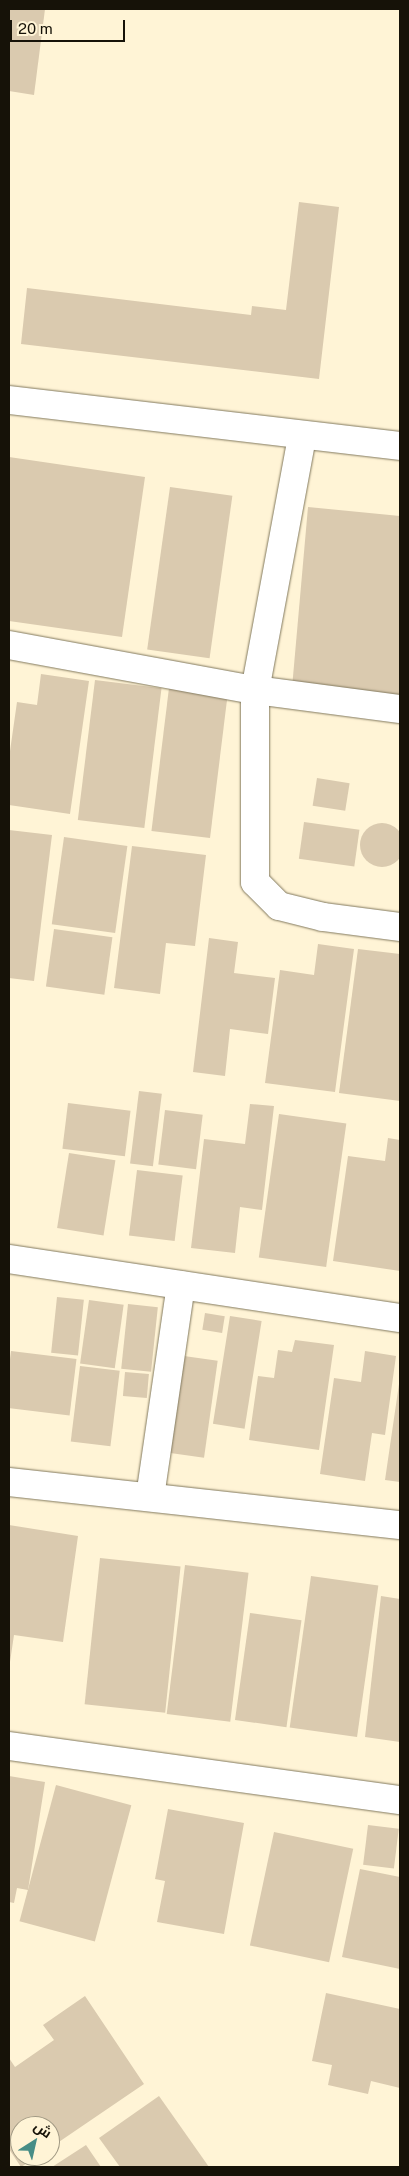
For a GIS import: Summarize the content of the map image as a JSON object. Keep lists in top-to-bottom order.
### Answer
{
  "scale_bar": "20 m",
  "north": "top right"
}
